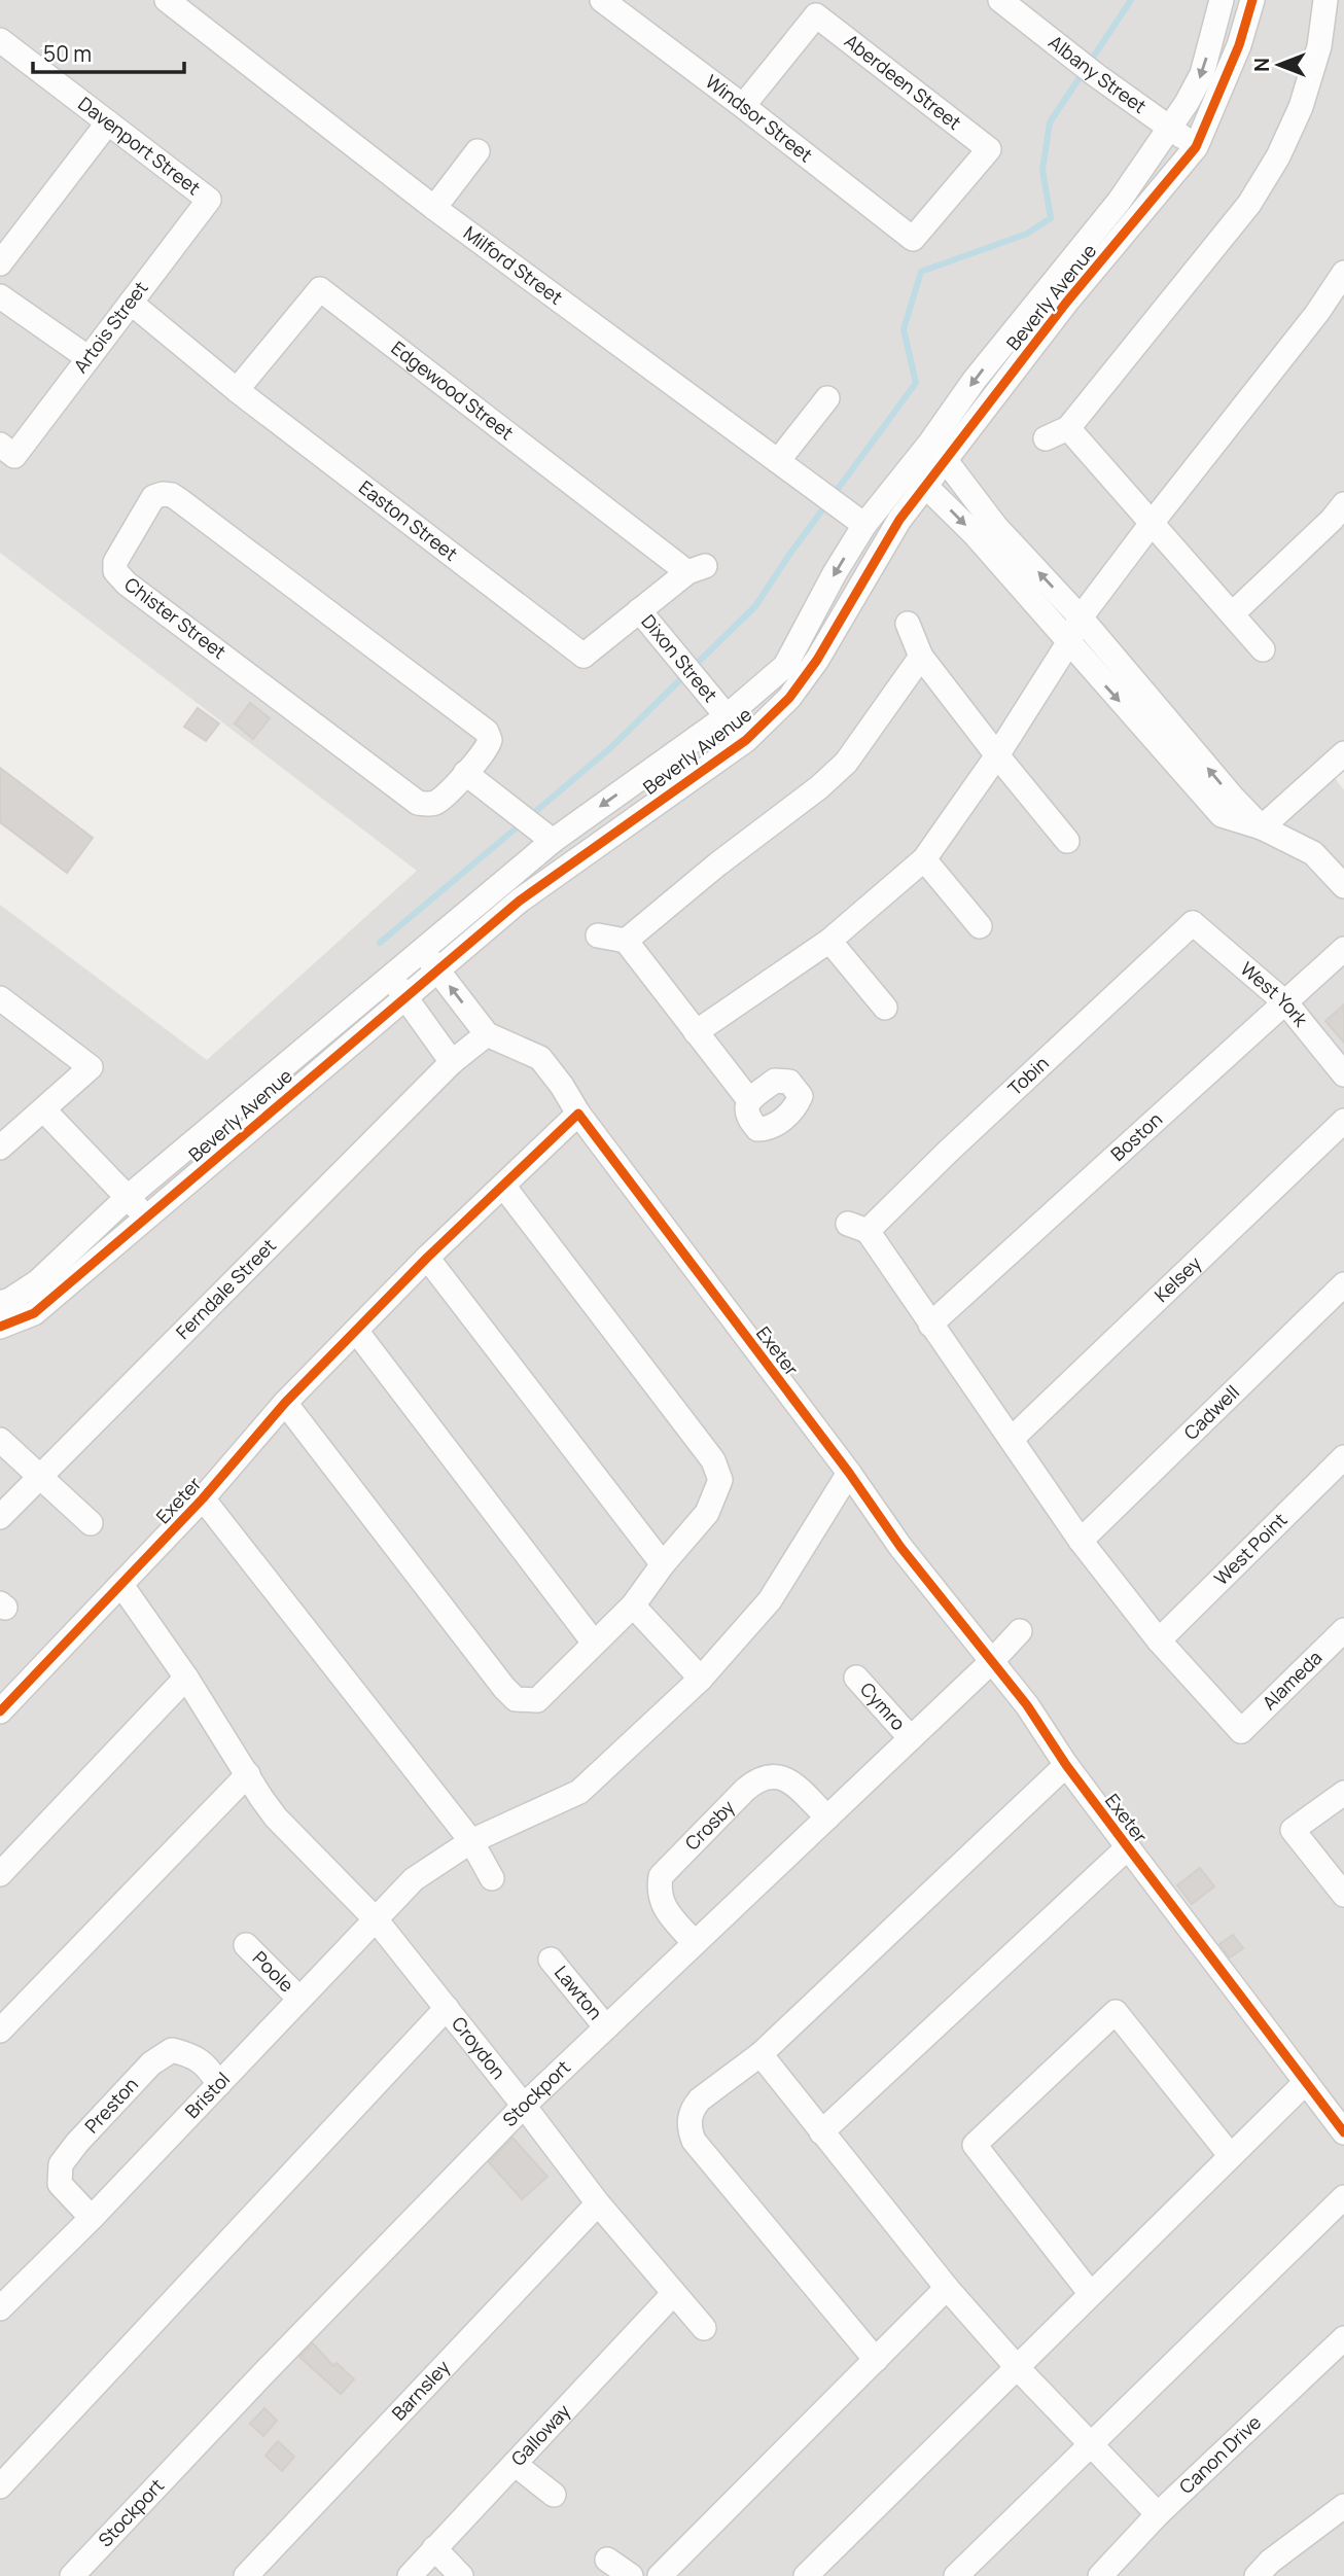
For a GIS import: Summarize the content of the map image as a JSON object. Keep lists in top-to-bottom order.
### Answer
{
  "streets": {
    "street": [
      "Albany Street",
      "Aberdeen Street",
      "Windsor Street",
      "Davenport Street",
      "Milford Street",
      "Beverly Avenue",
      "Artois Street",
      "Edgewood Street",
      "Easton Street",
      "Chister Street",
      "Dixon Street",
      "West York",
      "Tobin",
      "Boston",
      "Kelsey",
      "Ferndale Street",
      "Exeter",
      "Cadwell",
      "West Point",
      "Alameda",
      "Cymro",
      "Crosby",
      "Poole",
      "Lawton",
      "Croydon",
      "Stockport",
      "Bristol",
      "Preston",
      "Barnsley",
      "Galloway",
      "Canon Drive"
    ]
  },
  "crossings": [
    ["Albany Street", "Beverly Avenue"],
    ["Aberdeen Street", "Windsor Street"],
    ["Davenport Street", "Artois Street"],
    ["Milford Street", "Beverly Avenue"],
    ["Beverly Avenue", "Dixon Street"],
    ["Artois Street", "Easton Street"],
    ["Edgewood Street", "Easton Street"],
    ["Easton Street", "Dixon Street"],
    ["West York", "Tobin"],
    ["West York", "Boston"],
    ["Tobin", "Boston"],
    ["Exeter", "Croydon"],
    ["Exeter", "Stockport"],
    ["Exeter", "Bristol"],
    ["West Point", "Alameda"],
    ["Cymro", "Stockport"],
    ["Crosby", "Stockport"],
    ["Poole", "Bristol"],
    ["Lawton", "Stockport"],
    ["Croydon", "Stockport"],
    ["Croydon", "Bristol"],
    ["Croydon", "Barnsley"],
    ["Croydon", "Galloway"],
    ["Bristol", "Preston"]
  ],
  "scale_bar": "50 m",
  "north": "left"
}
